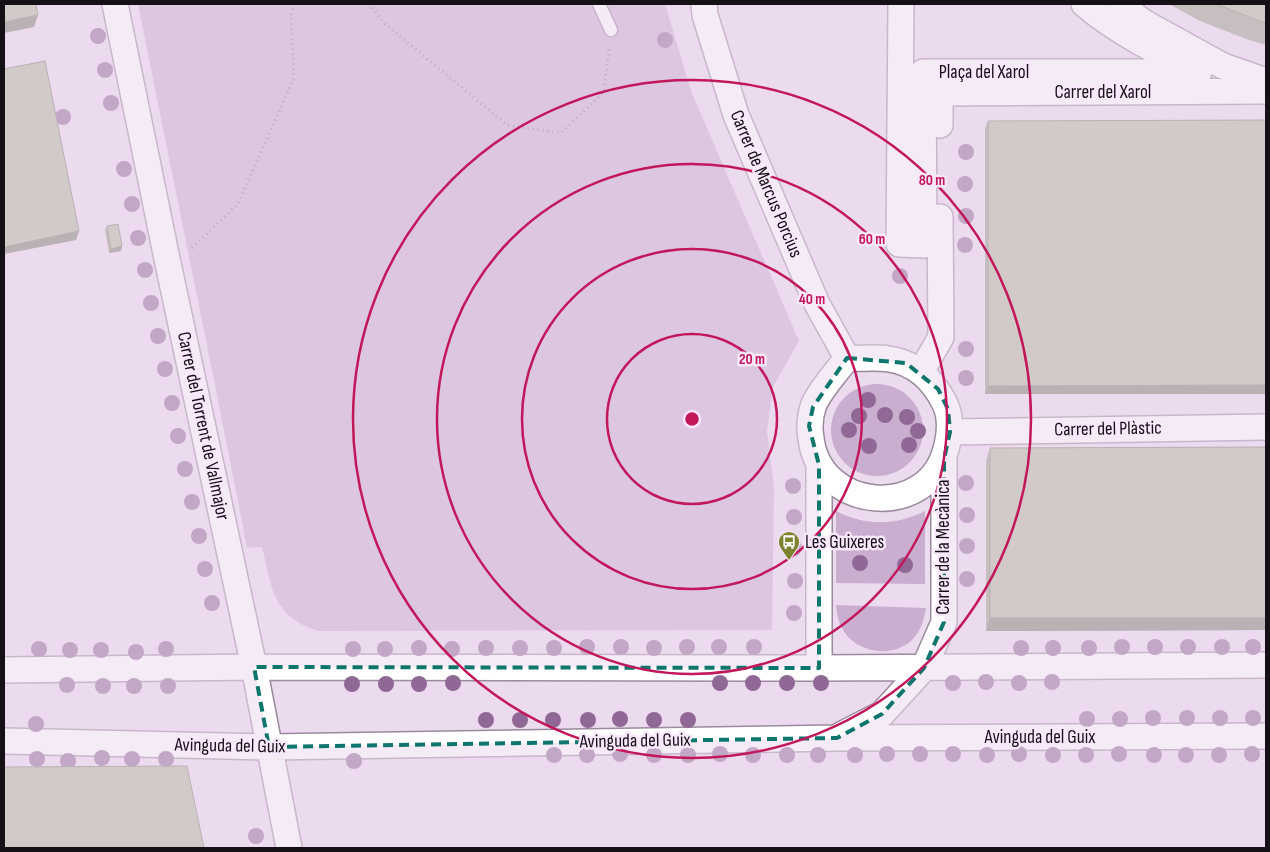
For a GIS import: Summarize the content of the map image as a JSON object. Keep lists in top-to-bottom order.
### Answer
{
  "streets": {
    "street": [
      "Plaça del Xarol",
      "Carrer del Xarol",
      "Carrer de Marcus Porcius",
      "Carrer del Torrent de Vallmajor",
      "Carrer del Plàstic",
      "Carrer de la Mecànica",
      "Avinguda del Guix"
    ]
  },
  "crossings": [
    ["Carrer del Xarol", "Carrer de Marcus Porcius"],
    ["Carrer del Xarol", "Carrer del Plàstic"],
    ["Carrer del Xarol", "Carrer de la Mecànica"],
    ["Carrer de Marcus Porcius", "Carrer del Plàstic"],
    ["Carrer de Marcus Porcius", "Carrer de la Mecànica"],
    ["Carrer del Torrent de Vallmajor", "Avinguda del Guix"],
    ["Carrer del Plàstic", "Carrer de la Mecànica"],
    ["Carrer de la Mecànica", "Avinguda del Guix"]
  ],
  "places": {
    "bus stop": ["Les Guixeres"]
  },
  "rings": [
    "80 m",
    "60 m",
    "40 m",
    "20 m"
  ]
}
